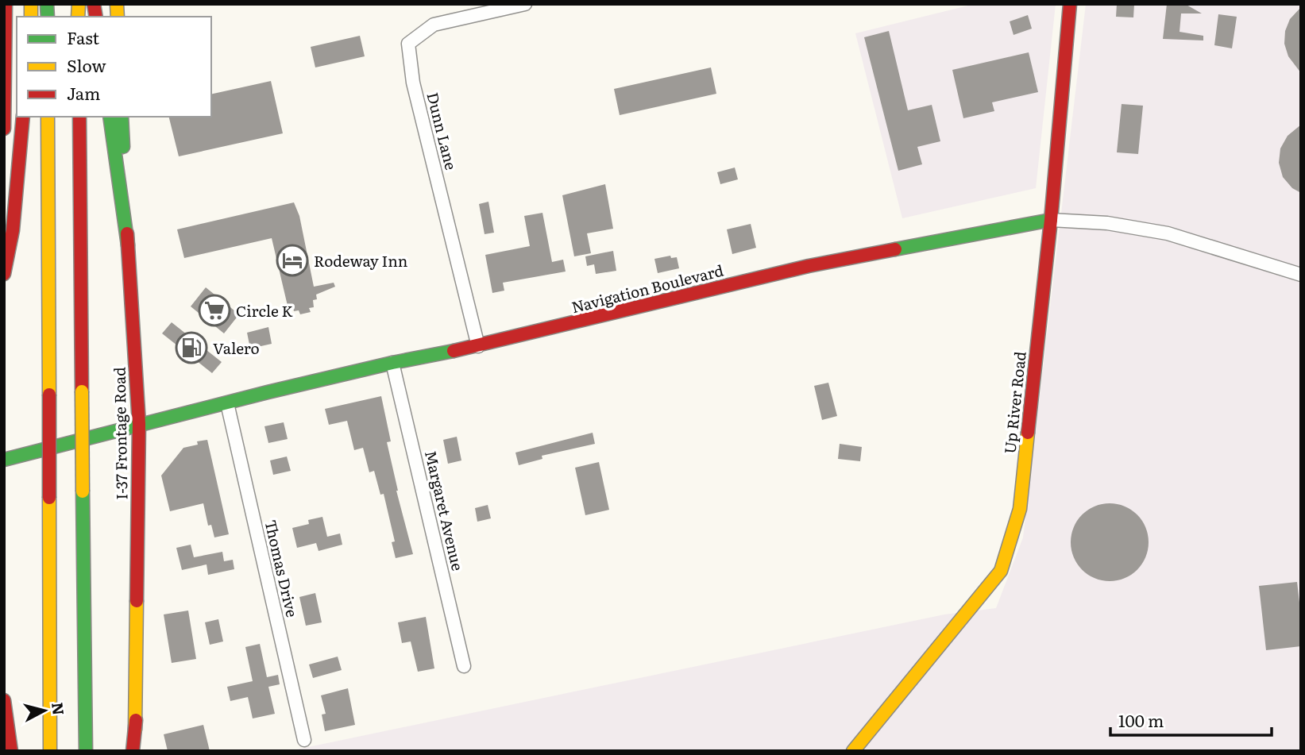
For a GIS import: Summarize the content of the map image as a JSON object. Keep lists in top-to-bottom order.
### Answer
{
  "streets": {
    "main road": ["Navigation Boulevard", "Up River Road", "I-37 Frontage Road"],
    "street": ["Dunn Lane", "Margaret Avenue", "Thomas Drive"]
  },
  "crossings": [
    ["Dunn Lane", "Navigation Boulevard"],
    ["Navigation Boulevard", "Up River Road"],
    ["Navigation Boulevard", "I-37 Frontage Road"],
    ["Navigation Boulevard", "Margaret Avenue"],
    ["Navigation Boulevard", "Thomas Drive"]
  ],
  "places": {
    "hotel": ["Rodeway Inn"],
    "supermarket": ["Circle K"],
    "fuel station": ["Valero"]
  },
  "legend": ["Fast", "Slow", "Jam"],
  "scale_bar": "100 m",
  "north": "right"
}
